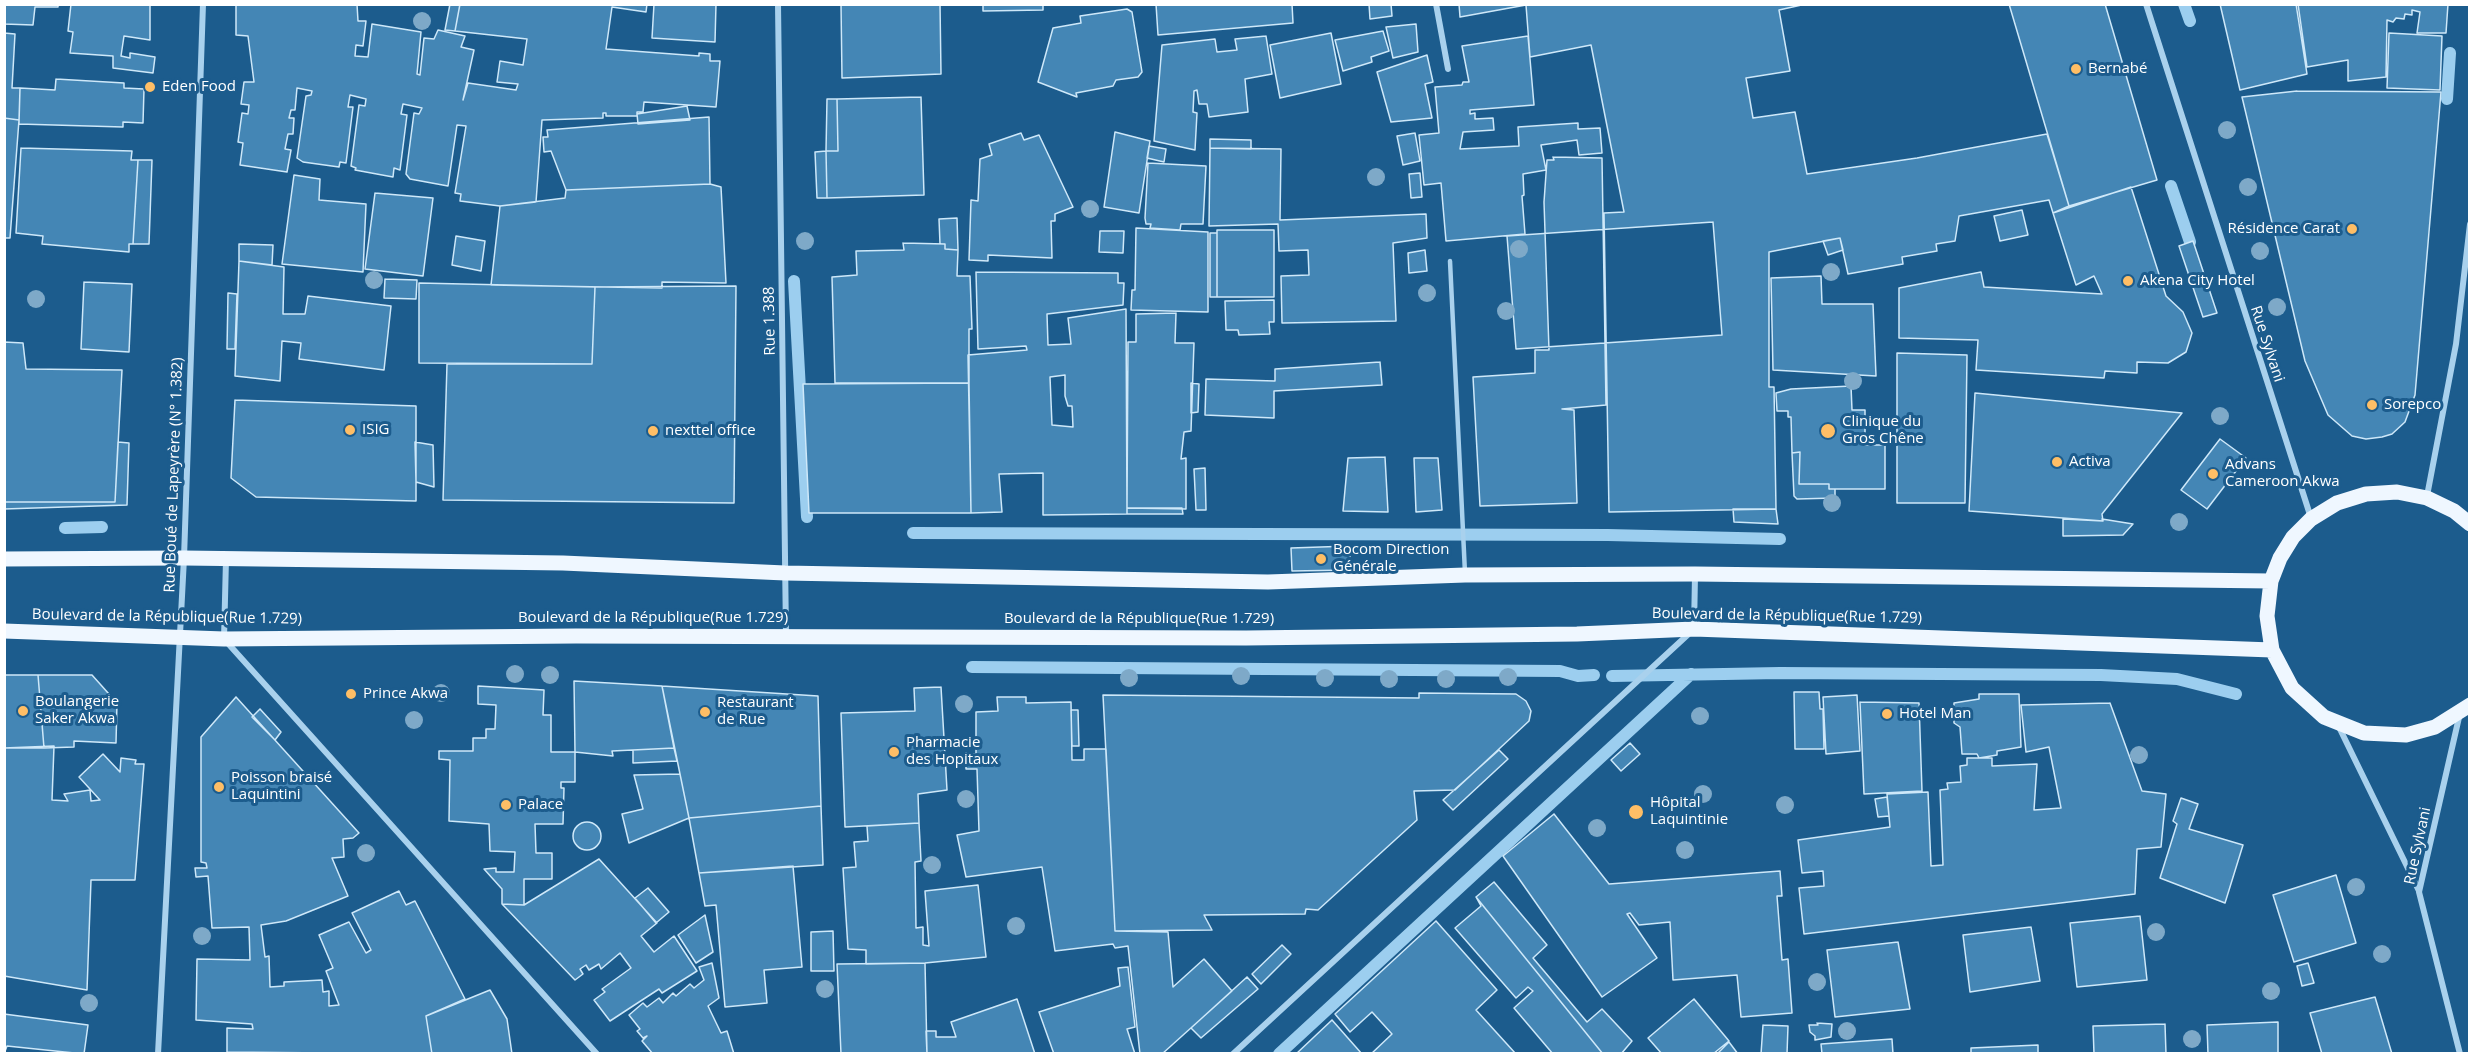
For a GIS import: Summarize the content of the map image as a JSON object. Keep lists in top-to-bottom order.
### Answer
{
  "streets": {
    "main road": ["Boulevard de la République(Rue 1.729)"],
    "street": ["Rue 1.388", "Rue Sylvani", "Rue Boué de Lapeyrère (N° 1.382)"]
  },
  "crossings": [
    ["Rue 1.388", "Boulevard de la République(Rue 1.729)"],
    ["Rue Boué de Lapeyrère (N° 1.382)", "Boulevard de la République(Rue 1.729)"]
  ],
  "places": [
    "Bernabé",
    "Eden Food",
    "Résidence Carat",
    "Akena City Hotel",
    "Sorepco",
    "ISIG",
    "nexttel office",
    "Clinique du Gros Chêne",
    "Activa",
    "Advans Cameroon Akwa",
    "Bocom Direction Générale",
    "Prince Akwa",
    "Boulangerie Saker Akwa",
    "Restaurant de Rue",
    "Hotel Man",
    "Pharmacie des Hopitaux",
    "Poisson braisé Laquintini",
    "Palace",
    "Hôpital Laquintinie"
  ]
}
